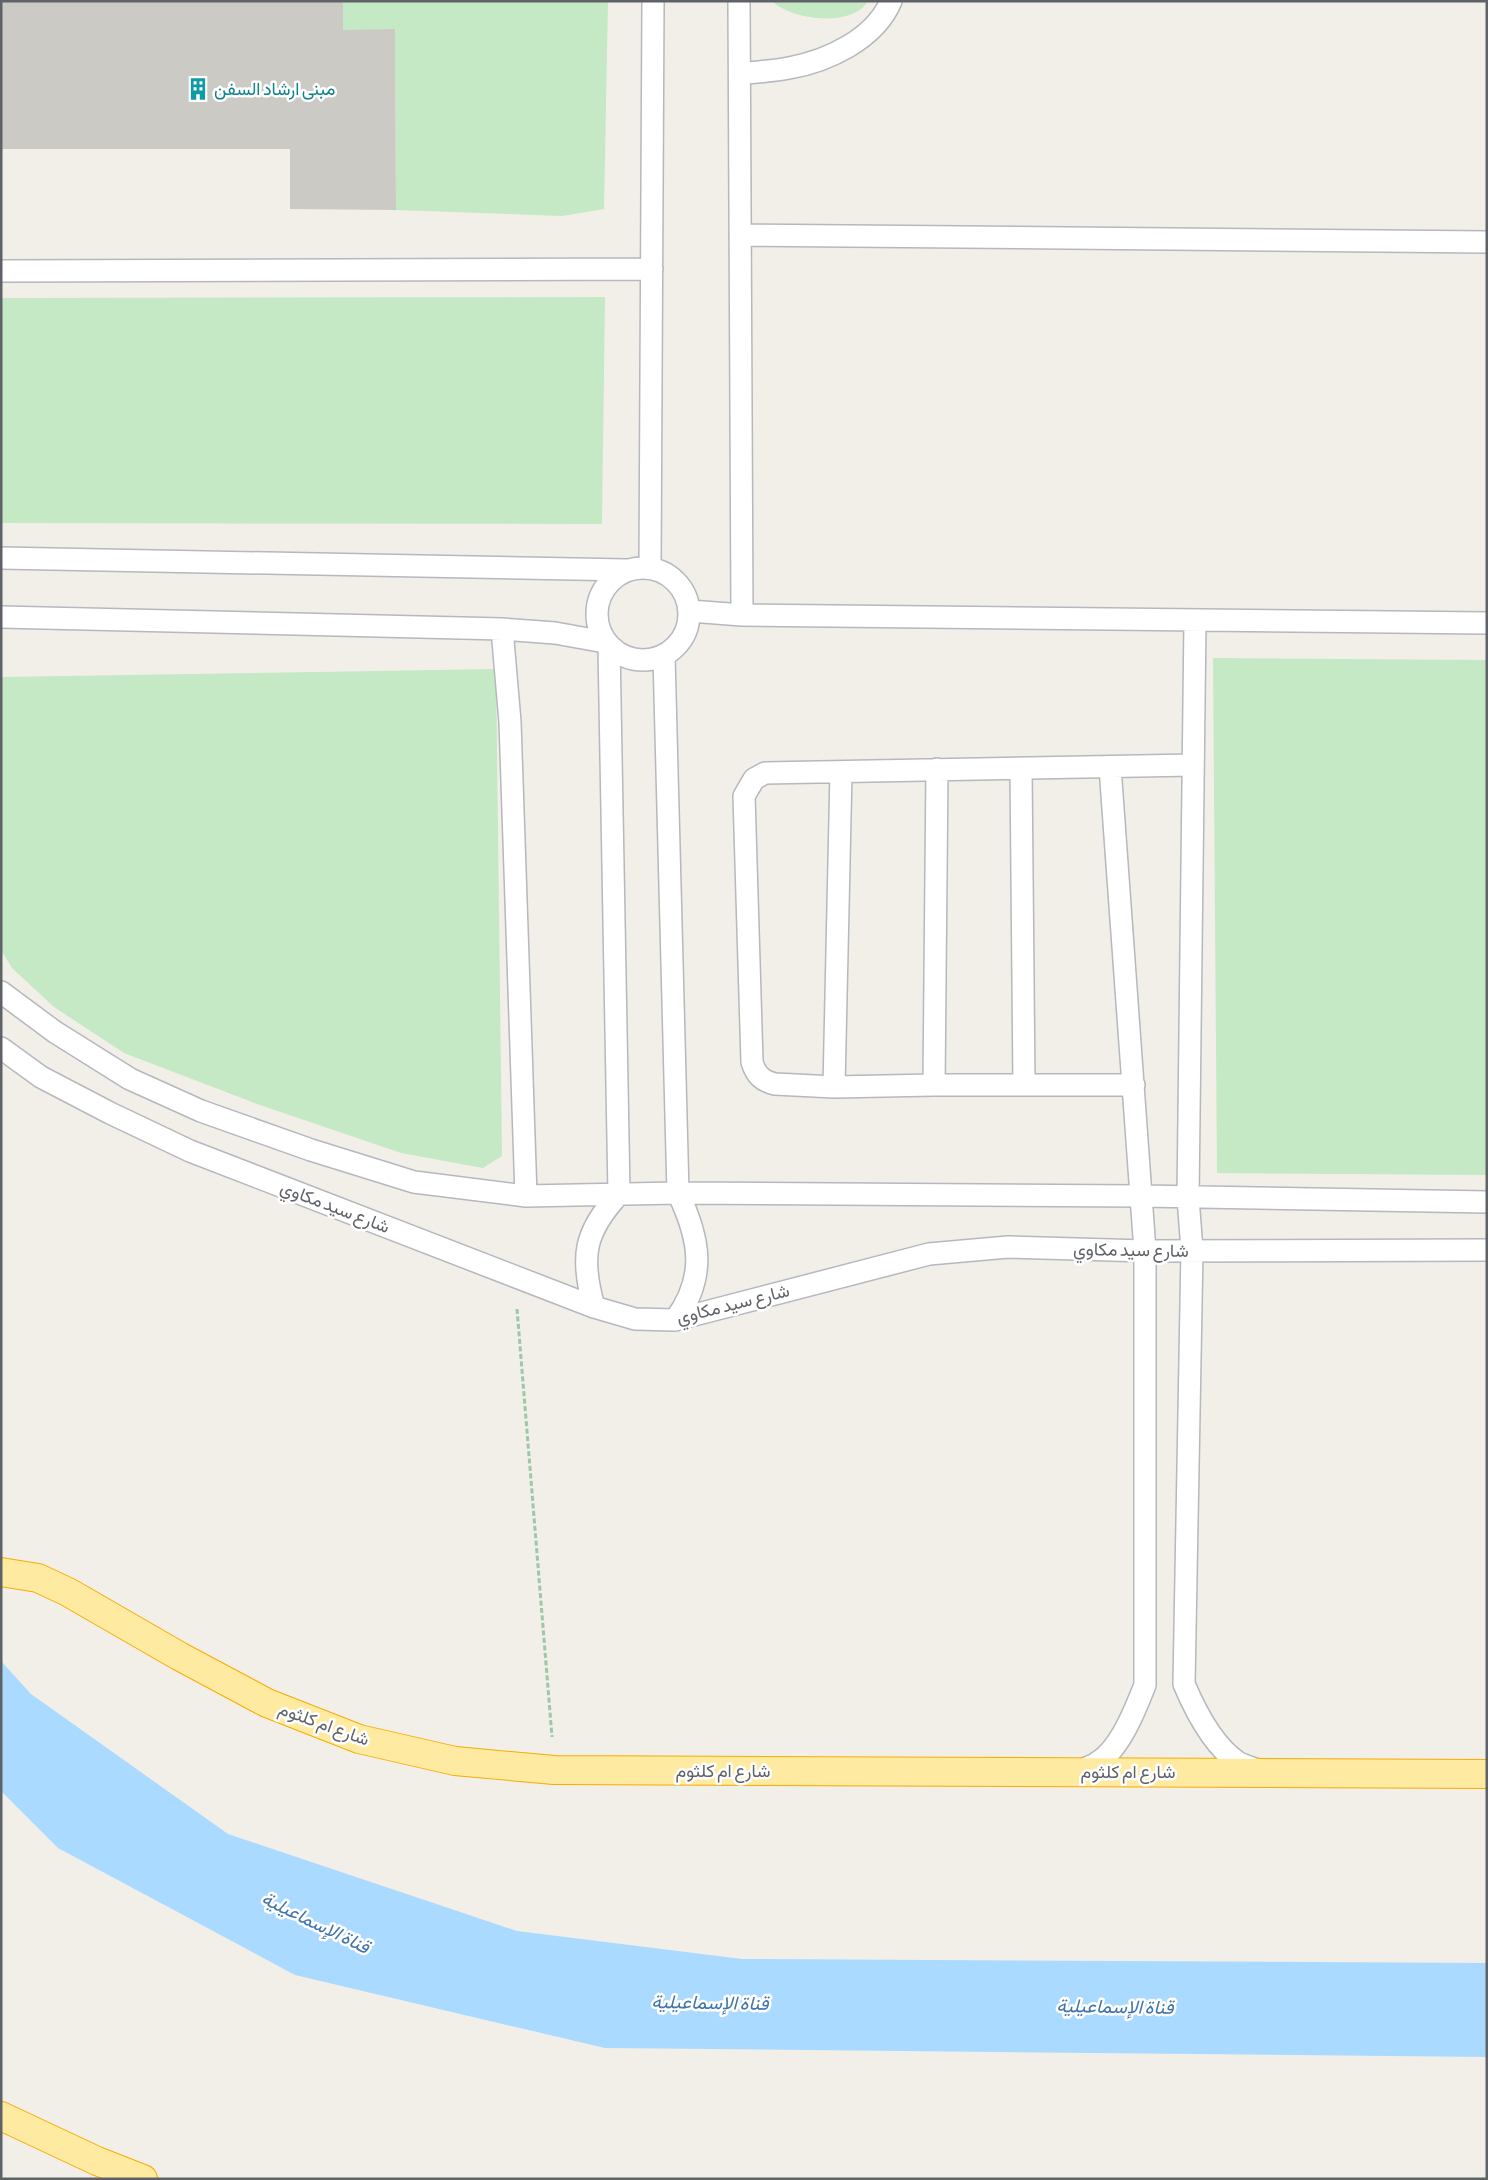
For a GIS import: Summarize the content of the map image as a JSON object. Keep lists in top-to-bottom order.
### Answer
{
  "streets": {
    "highway": ["شارع ام كلثوم"],
    "lane": ["شارع سيد مكاوي"]
  },
  "water": ["قناة الإسماعيلية"],
  "places": {
    "building": ["مبنى ارشاد السفن"]
  }
}
